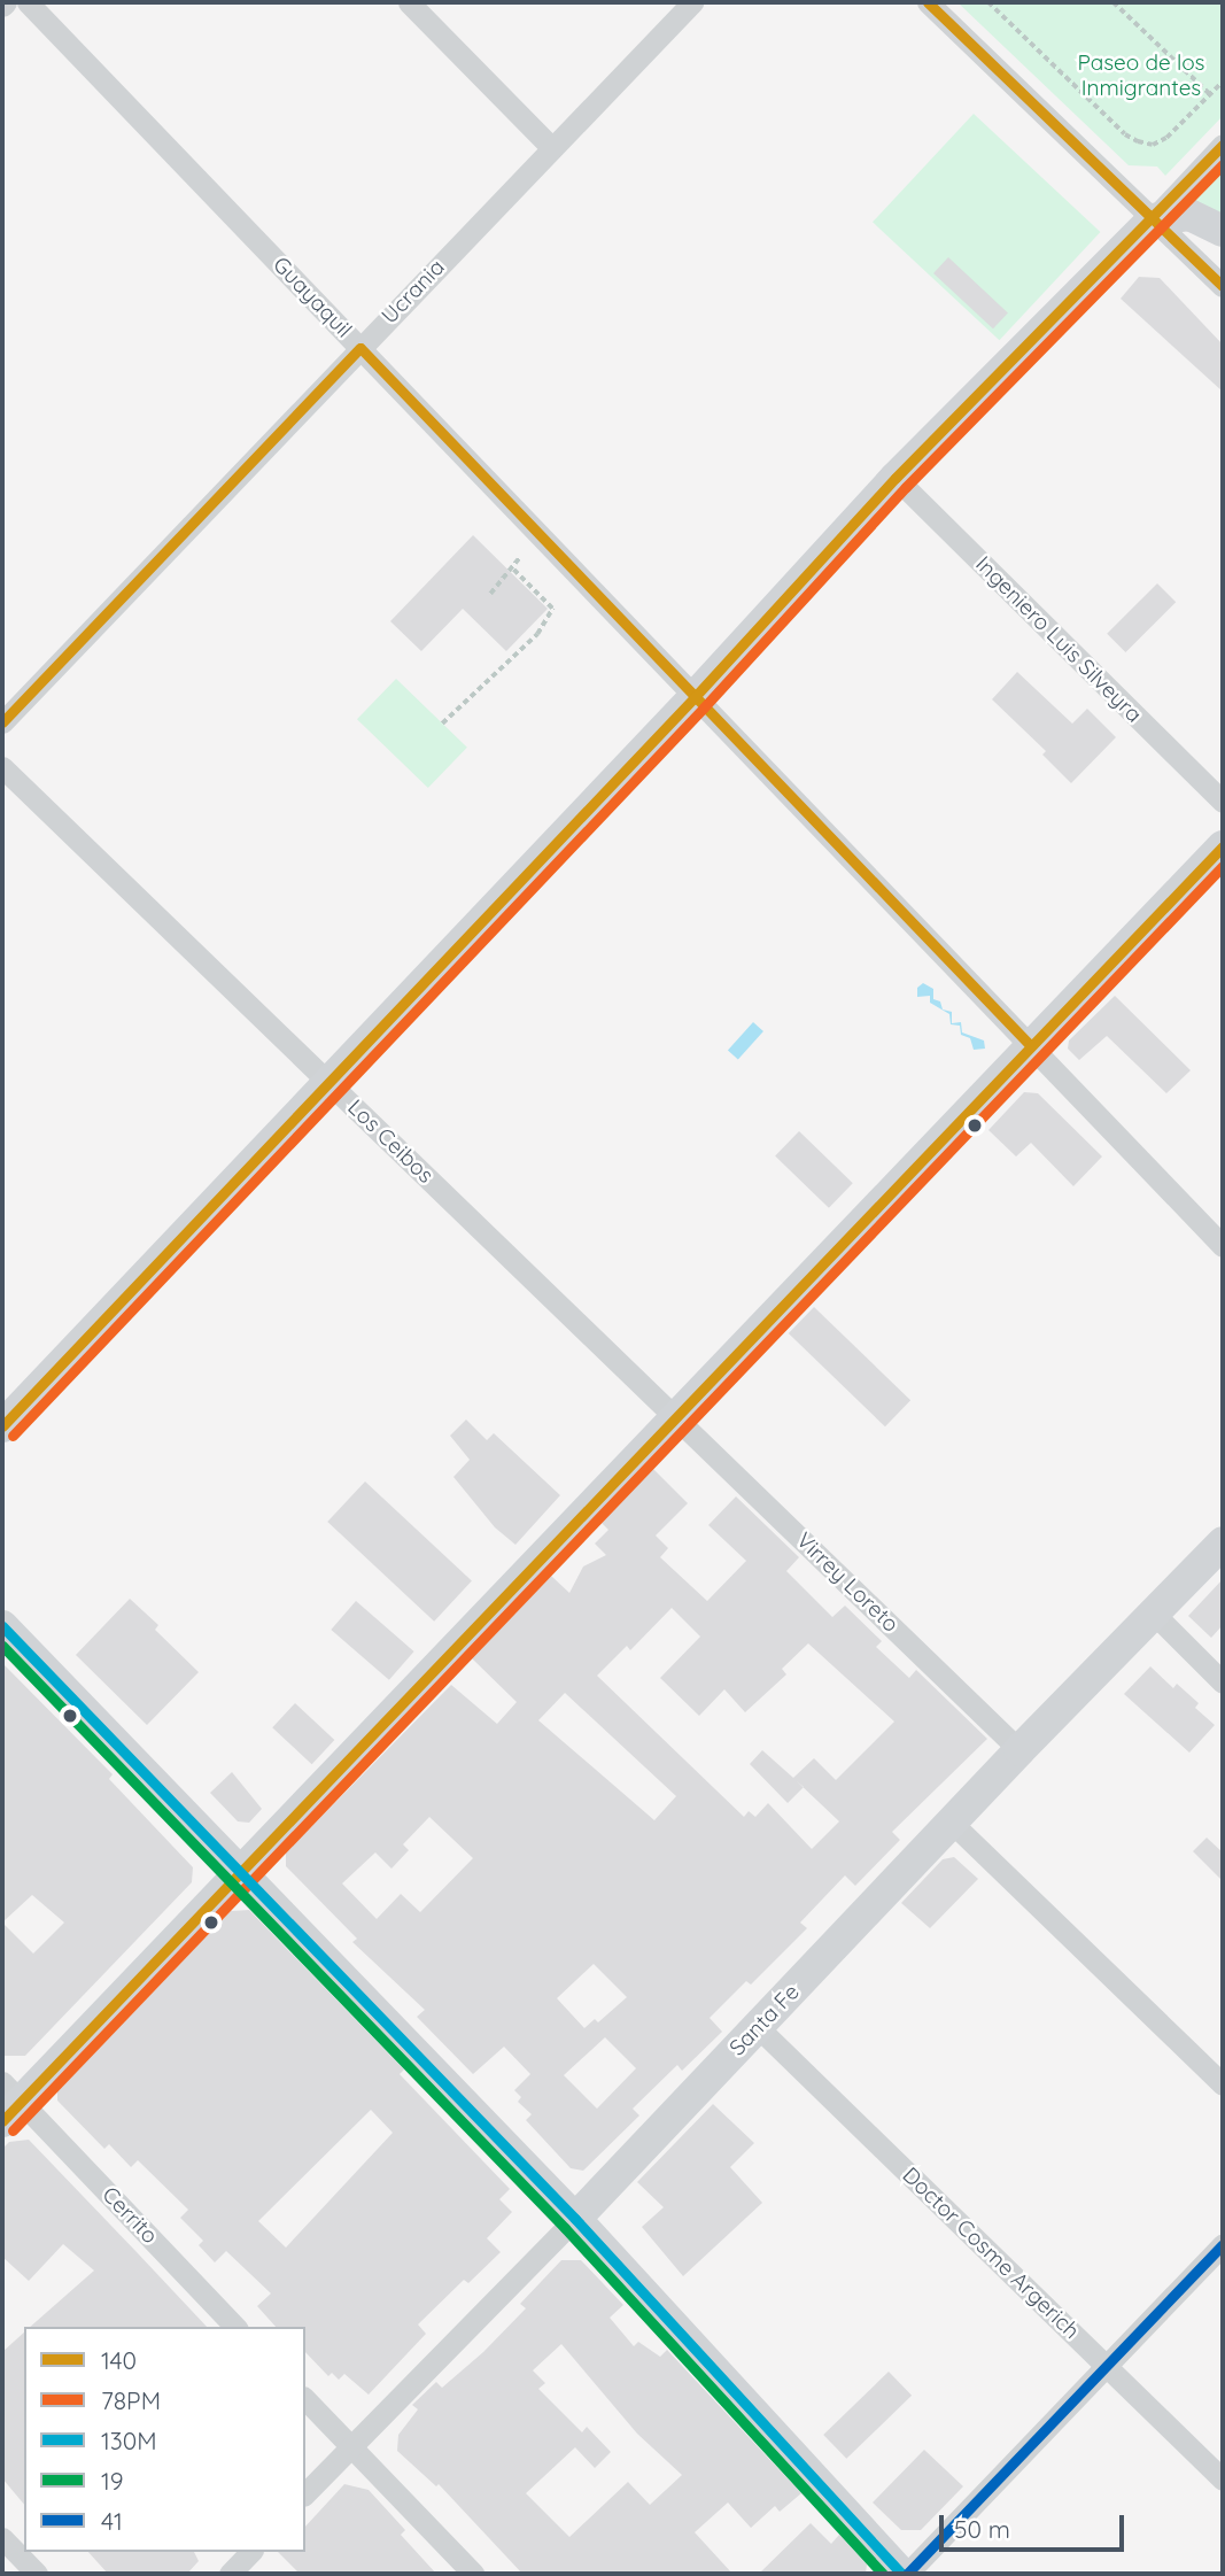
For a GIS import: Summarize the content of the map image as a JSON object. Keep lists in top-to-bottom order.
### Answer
{
  "streets": {
    "street": [
      "Ucrania",
      "Guayaquil",
      "Ingeniero Luis Silveyra",
      "Los Ceibos",
      "Virrey Loreto",
      "Santa Fe",
      "Cerrito",
      "Doctor Cosme Argerich"
    ]
  },
  "crossings": [
    ["Ucrania", "Guayaquil"],
    ["Los Ceibos", "Virrey Loreto"],
    ["Virrey Loreto", "Santa Fe"],
    ["Santa Fe", "Doctor Cosme Argerich"]
  ],
  "parks": ["Paseo de los Inmigrantes"],
  "lines": [
    "transit line 140",
    "transit line 78PM",
    "transit line 130M",
    "transit line 19",
    "transit line 41"
  ],
  "legend": [
    "140",
    "78PM",
    "130M",
    "19",
    "41"
  ],
  "scale_bar": "50 m"
}
